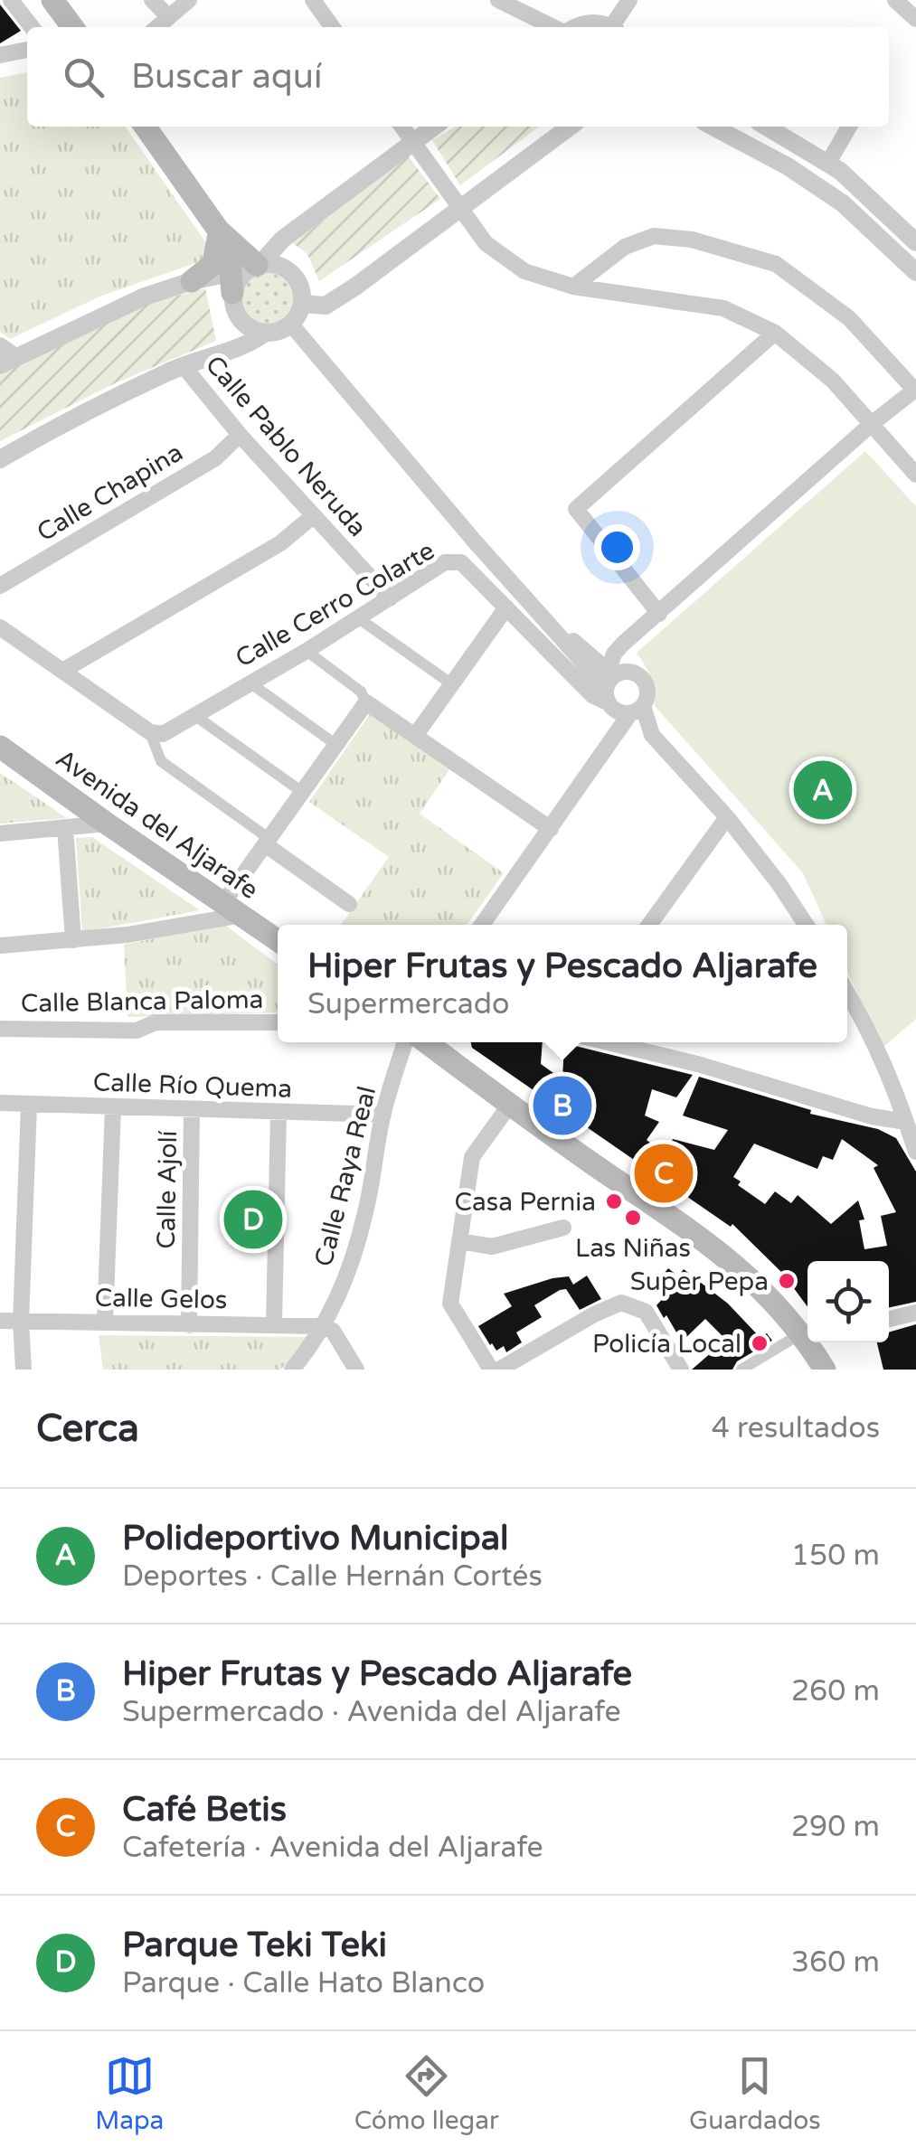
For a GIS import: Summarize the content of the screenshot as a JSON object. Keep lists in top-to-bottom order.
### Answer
{
  "streets": {
    "main road": ["Avenida del Aljarafe"],
    "street": [
      "Calle Pablo Neruda",
      "Calle Chapina",
      "Calle Cerro Colarte",
      "Calle Blanca Paloma",
      "Calle Río Quema",
      "Calle Raya Real",
      "Calle Ajolí",
      "Calle Gelos"
    ]
  },
  "crossings": [
    ["Calle Pablo Neruda", "Calle Chapina"],
    ["Calle Pablo Neruda", "Calle Cerro Colarte"],
    ["Calle Río Quema", "Calle Raya Real"],
    ["Calle Río Quema", "Calle Ajolí"],
    ["Calle Raya Real", "Calle Gelos"],
    ["Calle Ajolí", "Calle Gelos"]
  ],
  "places": [
    "Casa Pernia",
    "Las Niñas",
    "Super Pepa",
    "Policía Local"
  ],
  "page": {
    "search": "Buscar aquí",
    "pins": [
      "A",
      "B",
      "C",
      "D"
    ],
    "popup": ["Hiper Frutas y Pescado Aljarafe", "Supermercado"],
    "heading": ["Cerca", "4 resultados"],
    "list": [
      {
        "mark": "A",
        "name": "Polideportivo Municipal",
        "note": "Deportes · Calle Hernán Cortés",
        "value": "150 m"
      },
      {
        "mark": "B",
        "name": "Hiper Frutas y Pescado Aljarafe",
        "note": "Supermercado · Avenida del Aljarafe",
        "value": "260 m"
      },
      {
        "mark": "C",
        "name": "Café Betis",
        "note": "Cafetería · Avenida del Aljarafe",
        "value": "290 m"
      },
      {
        "mark": "D",
        "name": "Parque Teki Teki",
        "note": "Parque · Calle Hato Blanco",
        "value": "360 m"
      }
    ],
    "nav": ["Mapa", "Cómo llegar", "Guardados"]
  }
}
